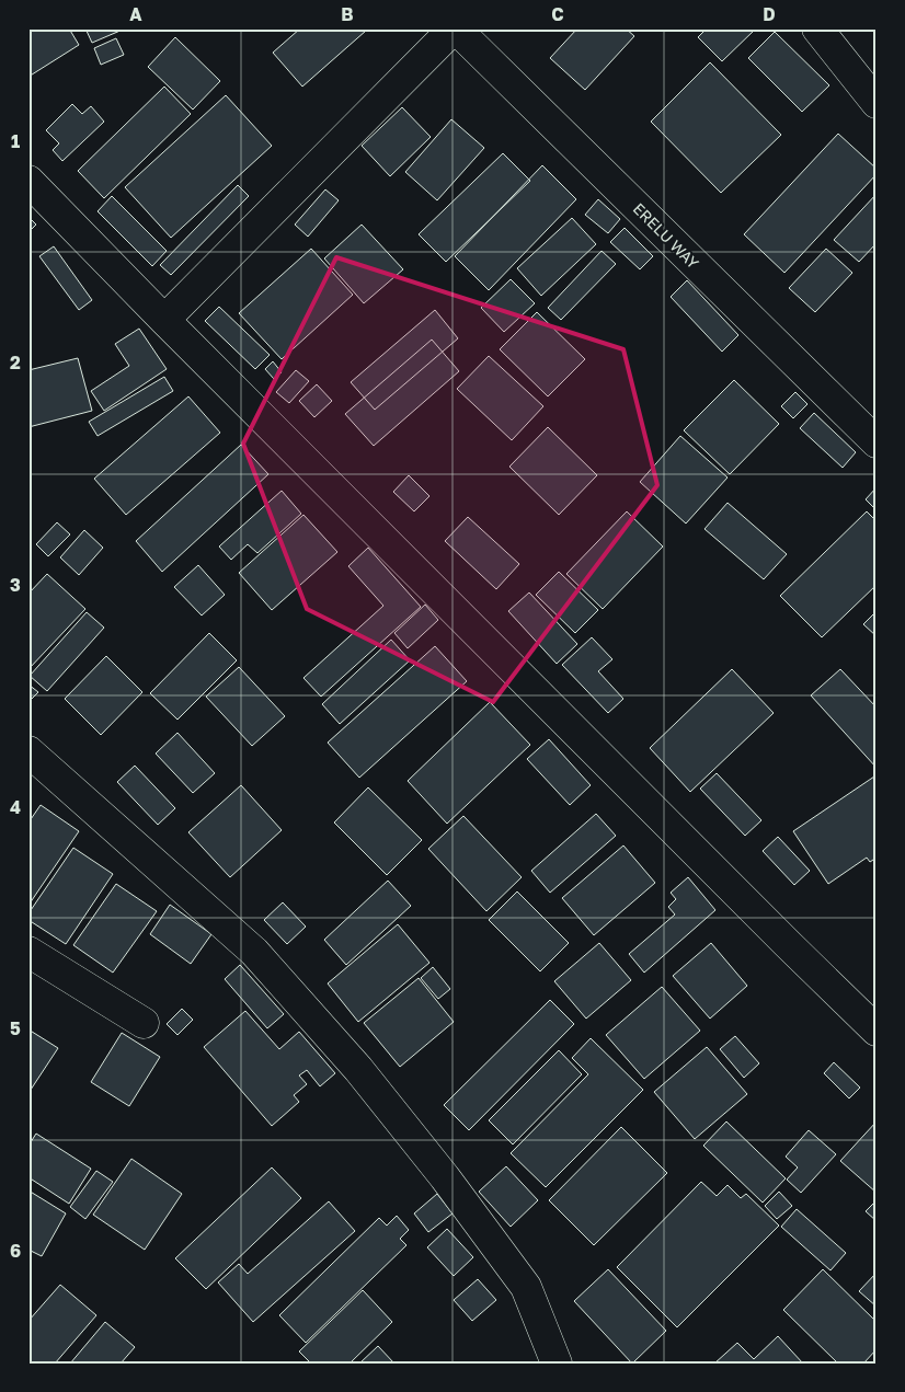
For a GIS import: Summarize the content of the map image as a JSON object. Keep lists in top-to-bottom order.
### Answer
{
  "streets": {
    "street": ["ERELU WAY"]
  },
  "grid": {
    "columns": [
      "A",
      "B",
      "C",
      "D"
    ],
    "rows": [
      "1",
      "2",
      "3",
      "4",
      "5",
      "6"
    ]
  }
}
